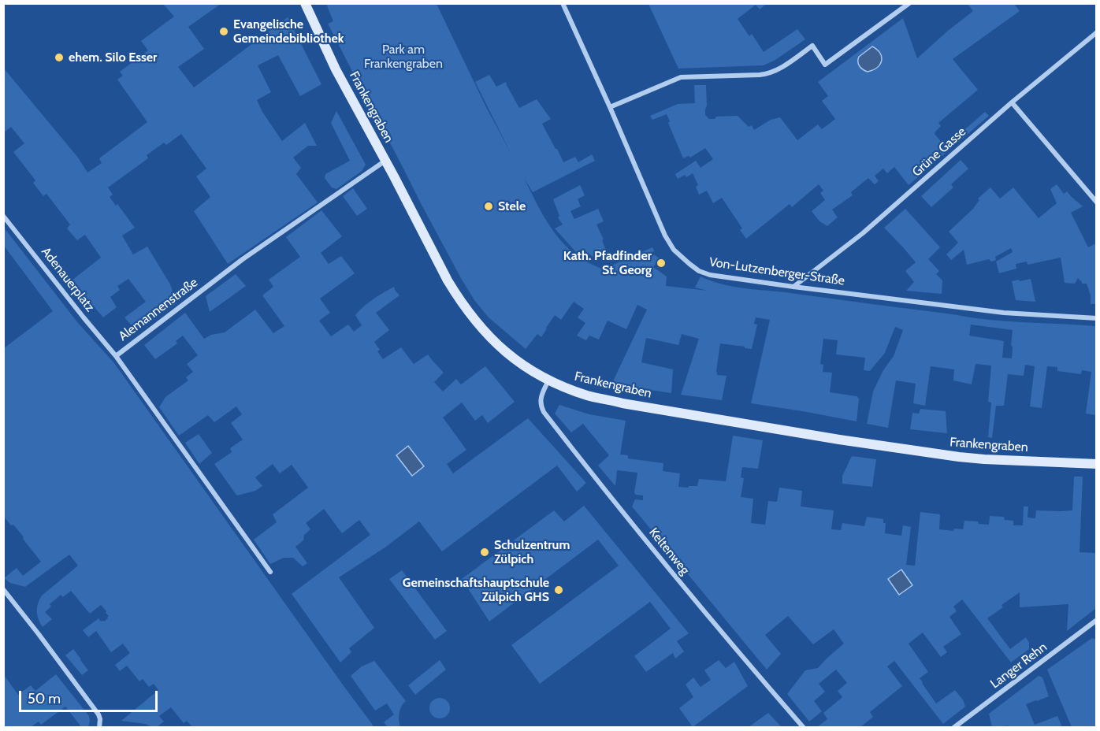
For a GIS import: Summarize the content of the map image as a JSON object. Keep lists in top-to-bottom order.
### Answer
{
  "streets": {
    "street": [
      "Frankengraben",
      "Grüne Gasse",
      "Von-Lutzenberger-Straße",
      "Adenauerplatz",
      "Alemannenstraße",
      "Keltenweg",
      "Langer Rehn"
    ]
  },
  "crossings": [
    ["Frankengraben", "Alemannenstraße"],
    ["Frankengraben", "Keltenweg"],
    ["Grüne Gasse", "Von-Lutzenberger-Straße"],
    ["Adenauerplatz", "Alemannenstraße"]
  ],
  "parks": ["Park am Frankengraben"],
  "places": [
    "Evangelische Gemeindebibliothek",
    "ehem. Silo Esser",
    "Stele",
    "Kath. Pfadfinder St. Georg",
    "Schulzentrum Zülpich",
    "Gemeinschaftshauptschule Zülpich GHS"
  ],
  "scale_bar": "50 m"
}
